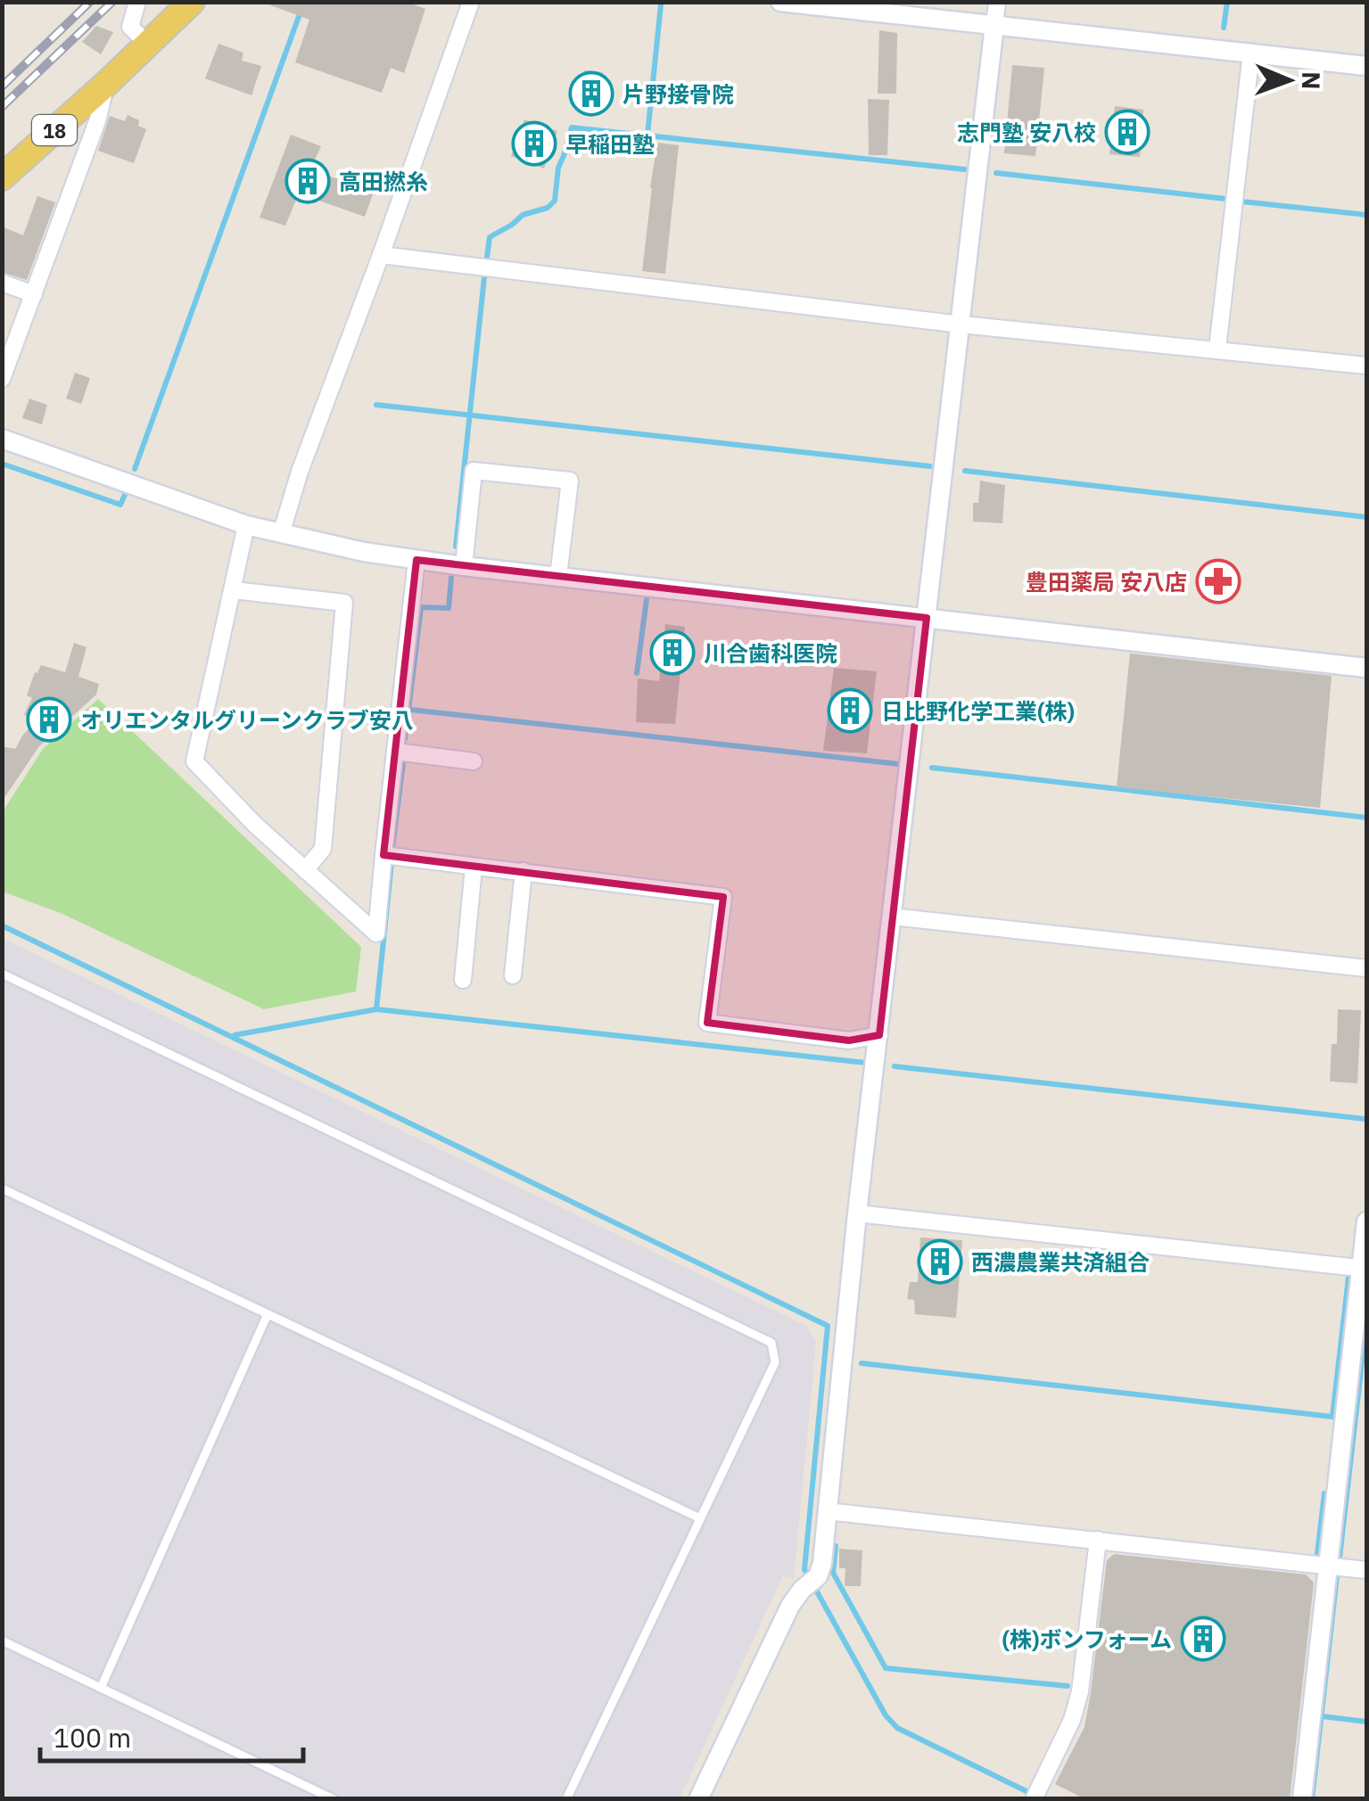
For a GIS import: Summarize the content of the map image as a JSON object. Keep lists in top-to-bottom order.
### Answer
{
  "streets": {
    "main road": ["18"]
  },
  "places": {
    "building": [
      "片野接骨院",
      "志門塾 安八校",
      "早稲田塾",
      "高田撚糸",
      "川合歯科医院",
      "日比野化学工業(株)",
      "オリエンタルグリーンクラブ安八",
      "西濃農業共済組合",
      "(株)ボンフォーム"
    ],
    "pharmacy": ["豊田薬局 安八店"]
  },
  "scale_bar": "100 m",
  "north": "right"
}
